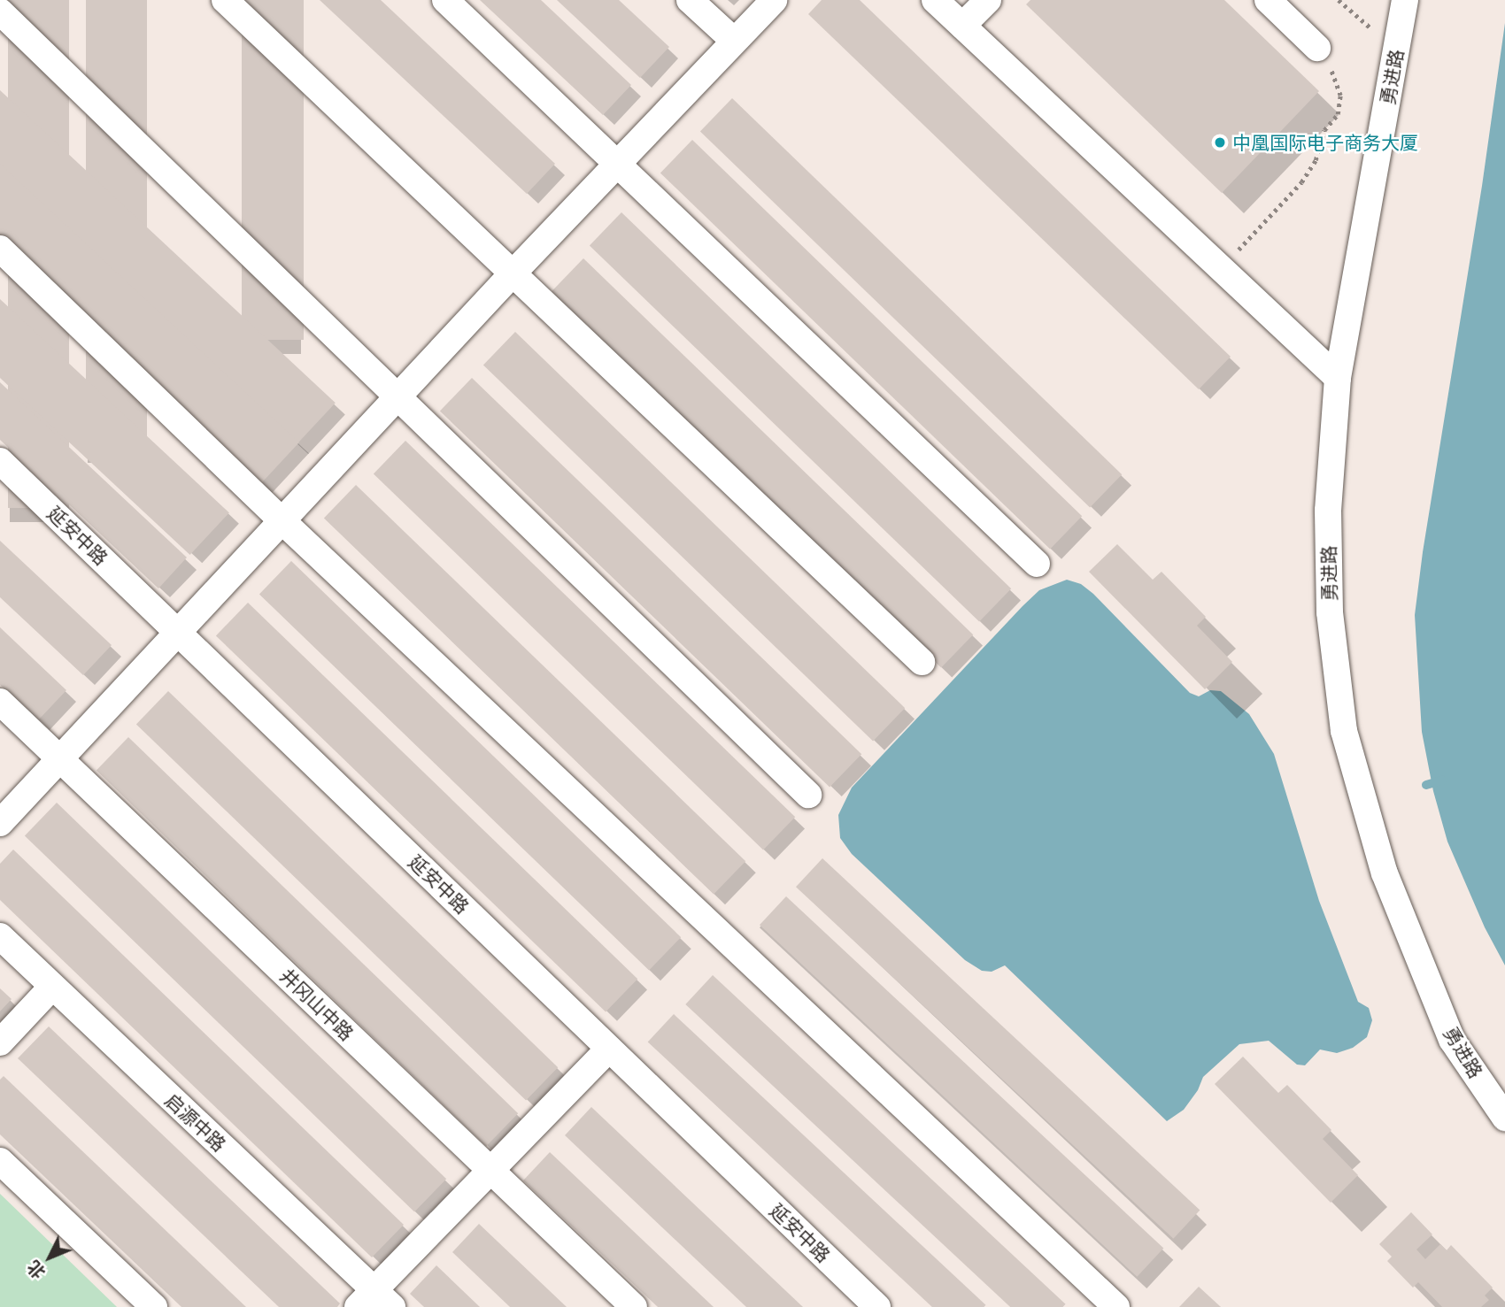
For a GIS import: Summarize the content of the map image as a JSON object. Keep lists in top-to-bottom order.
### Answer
{
  "streets": {
    "street": [
      "勇进路",
      "延安中路",
      "井冈山中路",
      "启源中路"
    ]
  },
  "places": ["中凰国际电子商务大厦"],
  "north": "bottom left"
}
